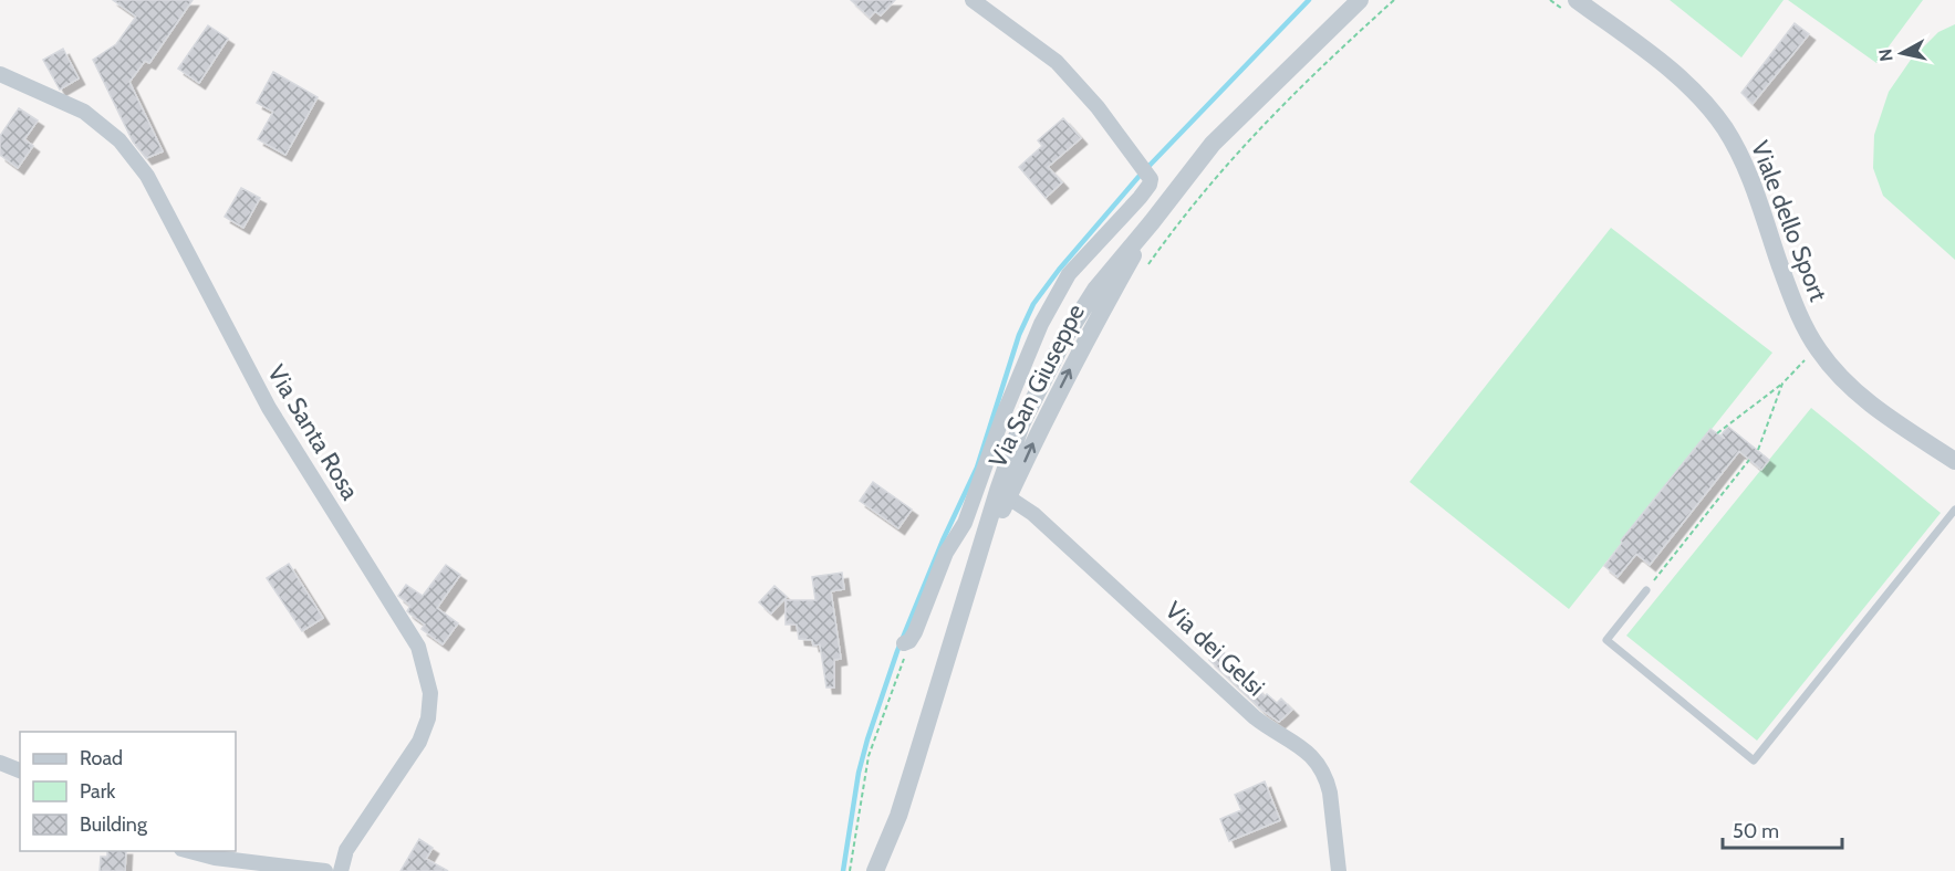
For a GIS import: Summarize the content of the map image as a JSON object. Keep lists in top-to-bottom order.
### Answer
{
  "streets": {
    "street": [
      "Viale dello Sport",
      "Via San Giuseppe",
      "Via Santa Rosa",
      "Via dei Gelsi"
    ]
  },
  "crossings": [
    ["Via San Giuseppe", "Via dei Gelsi"]
  ],
  "legend": ["Road", "Park", "Building"],
  "scale_bar": "50 m",
  "north": "left"
}
